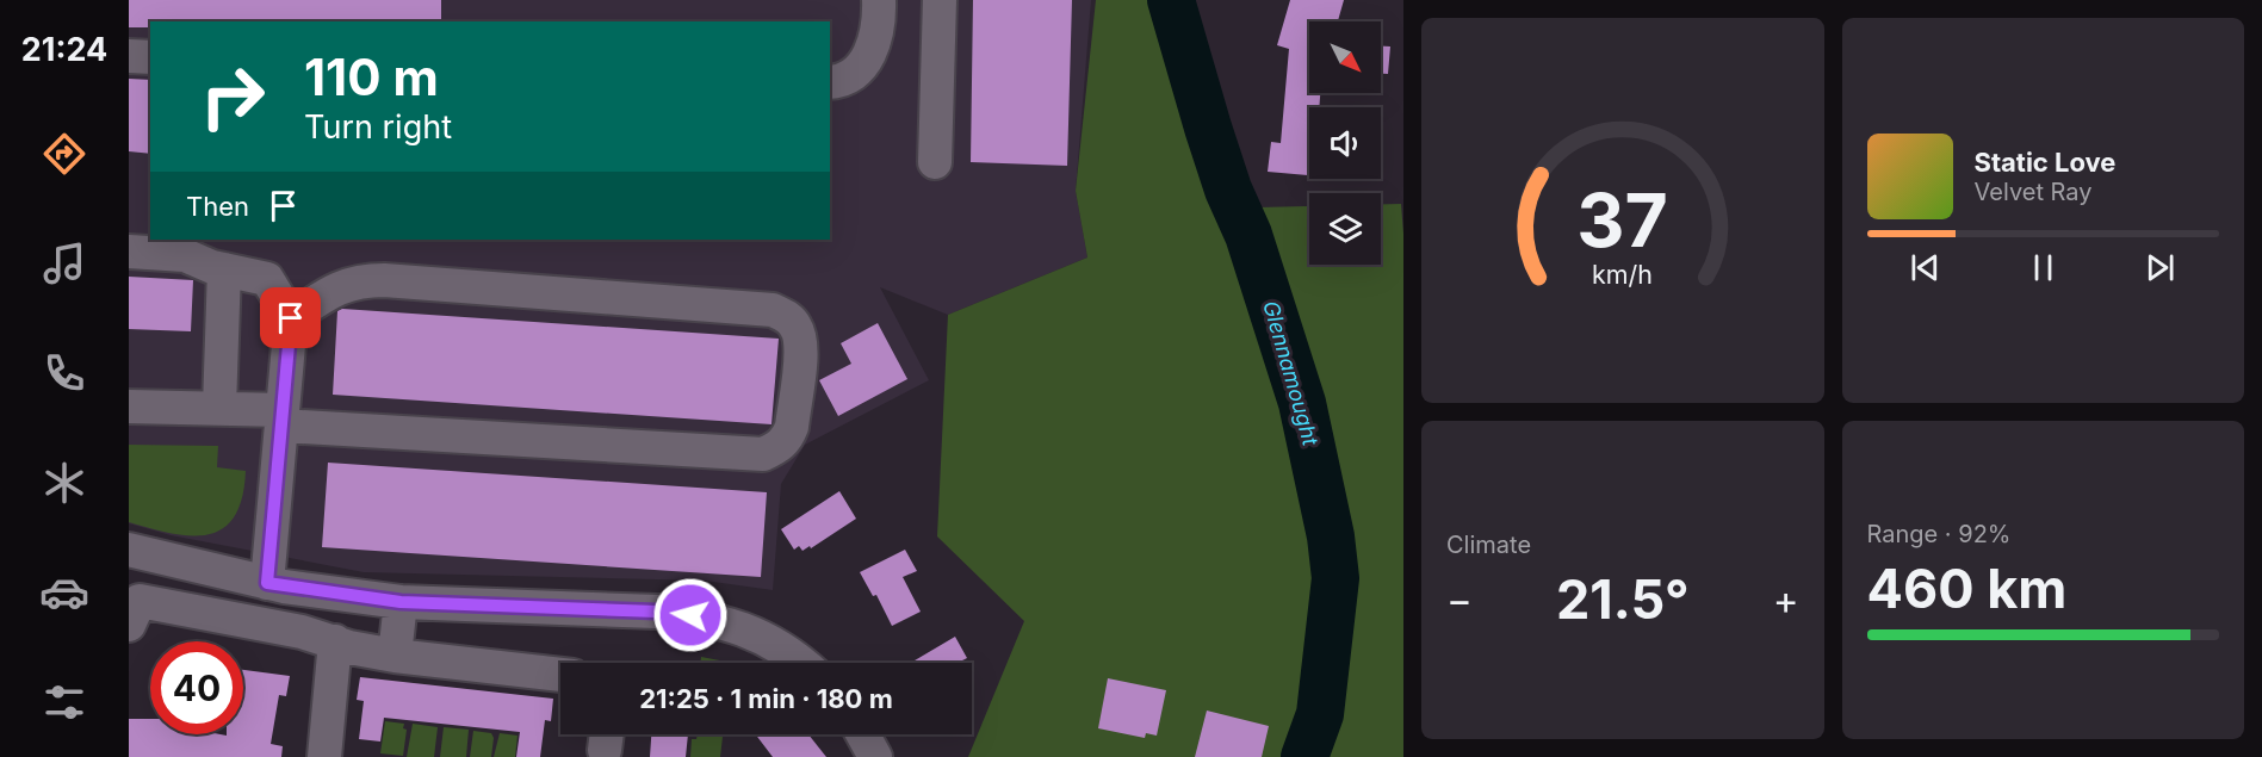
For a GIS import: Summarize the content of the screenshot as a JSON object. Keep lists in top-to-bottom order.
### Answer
{
  "water": ["Glennamought"],
  "north": "bottom right",
  "page": {
    "tabs": "21:24",
    "turn": ["110 m", "Turn right"],
    "song": ["Static Love", "Velvet Ray"],
    "then": "Then",
    "tile": [
      "Climate",
      ["Range · 92%", "460 km"]
    ],
    "heat": ["−", "21.5°", "+"],
    "limit": "40",
    "trip": "21:25 · 1 min · 180 m",
    "gauge": ["37", "km/h"]
  }
}
